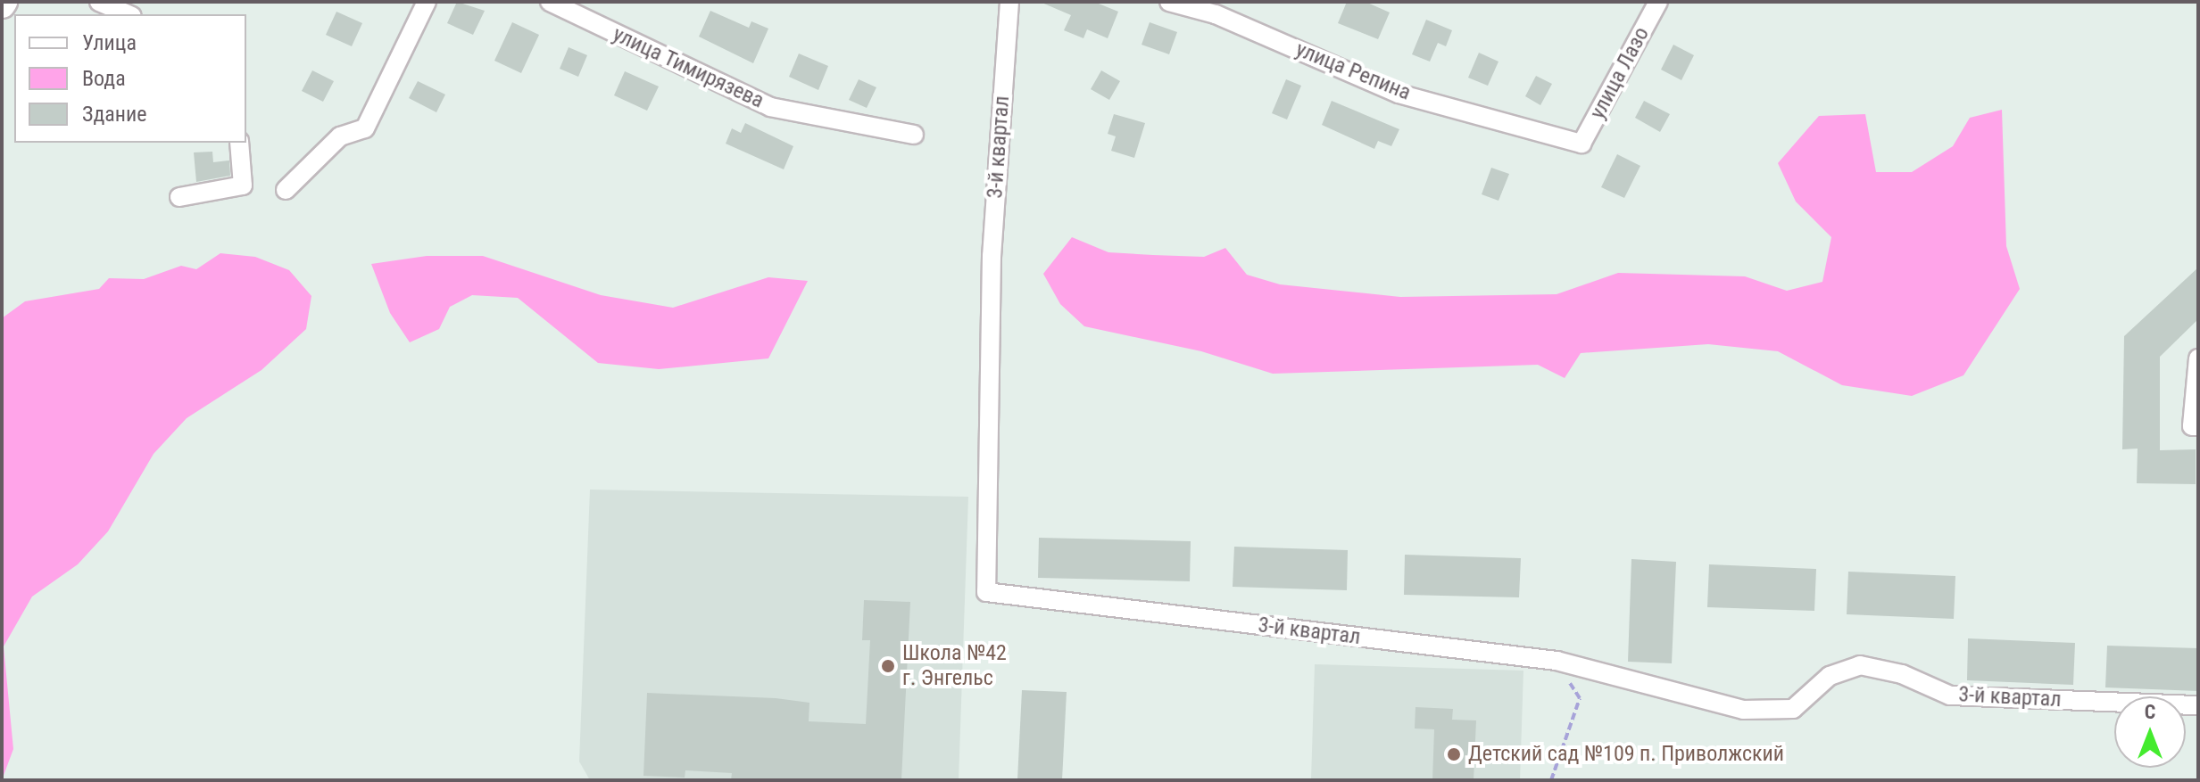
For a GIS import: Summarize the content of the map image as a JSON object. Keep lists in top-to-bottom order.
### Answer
{
  "streets": {
    "street": [
      "улица Тимирязева",
      "улица Репина",
      "улица Лазо",
      "3-й квартал"
    ]
  },
  "crossings": [
    ["улица Репина", "улица Лазо"]
  ],
  "places": ["Школа №42 г. Энгельс", "Детский сад №109 п. Приволжский"],
  "legend": ["Улица", "Вода", "Здание"],
  "north": "top"
}
